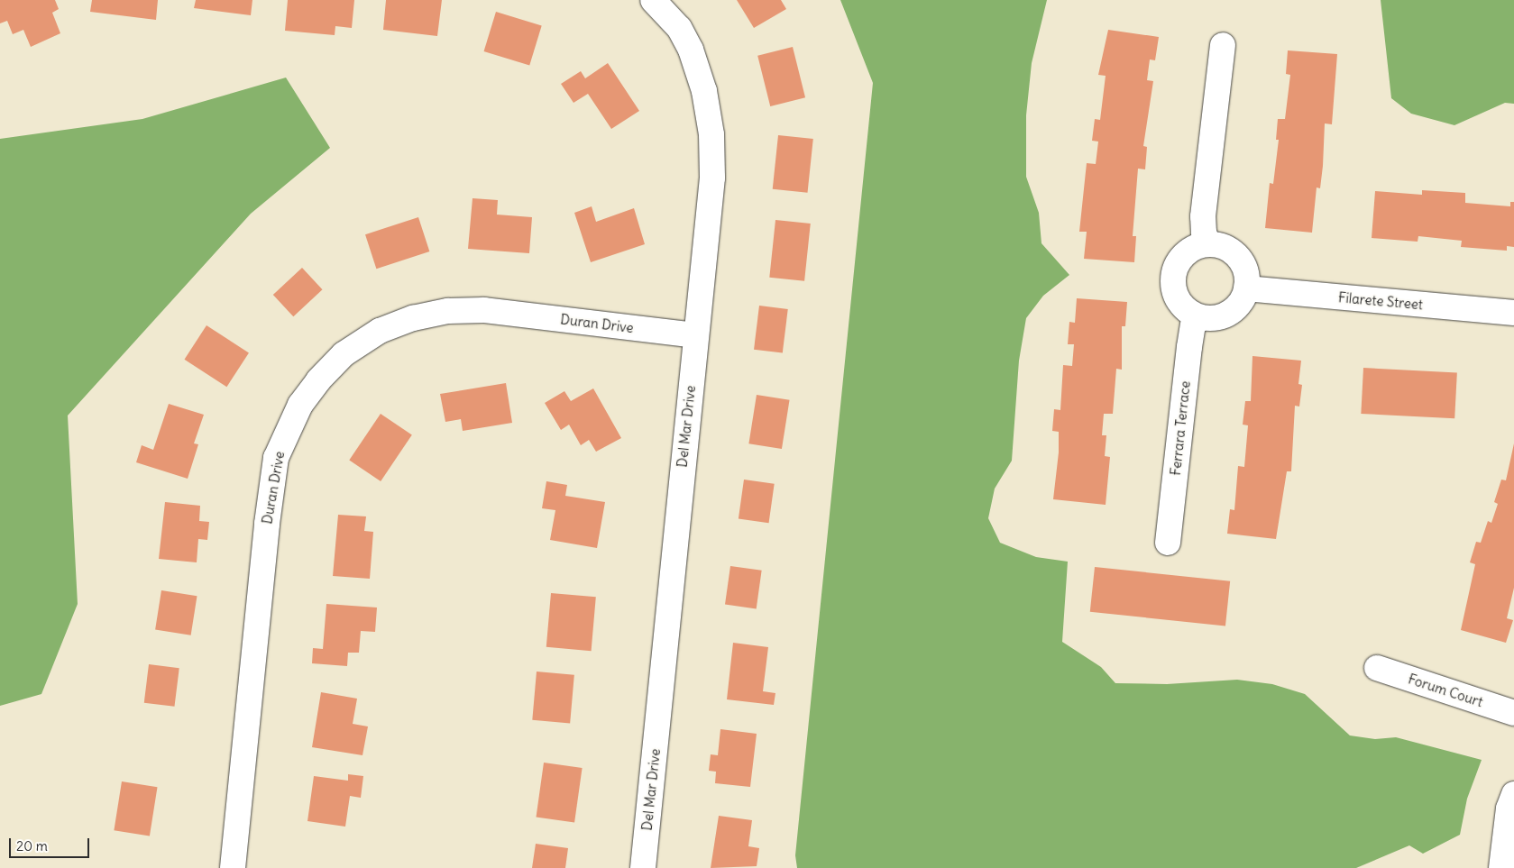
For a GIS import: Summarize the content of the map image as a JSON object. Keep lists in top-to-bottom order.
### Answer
{
  "streets": {
    "street": [
      "Filarete Street",
      "Duran Drive",
      "Del Mar Drive",
      "Ferrara Terrace",
      "Forum Court"
    ]
  },
  "crossings": [
    ["Filarete Street", "Ferrara Terrace"],
    ["Duran Drive", "Del Mar Drive"]
  ],
  "scale_bar": "20 m"
}
